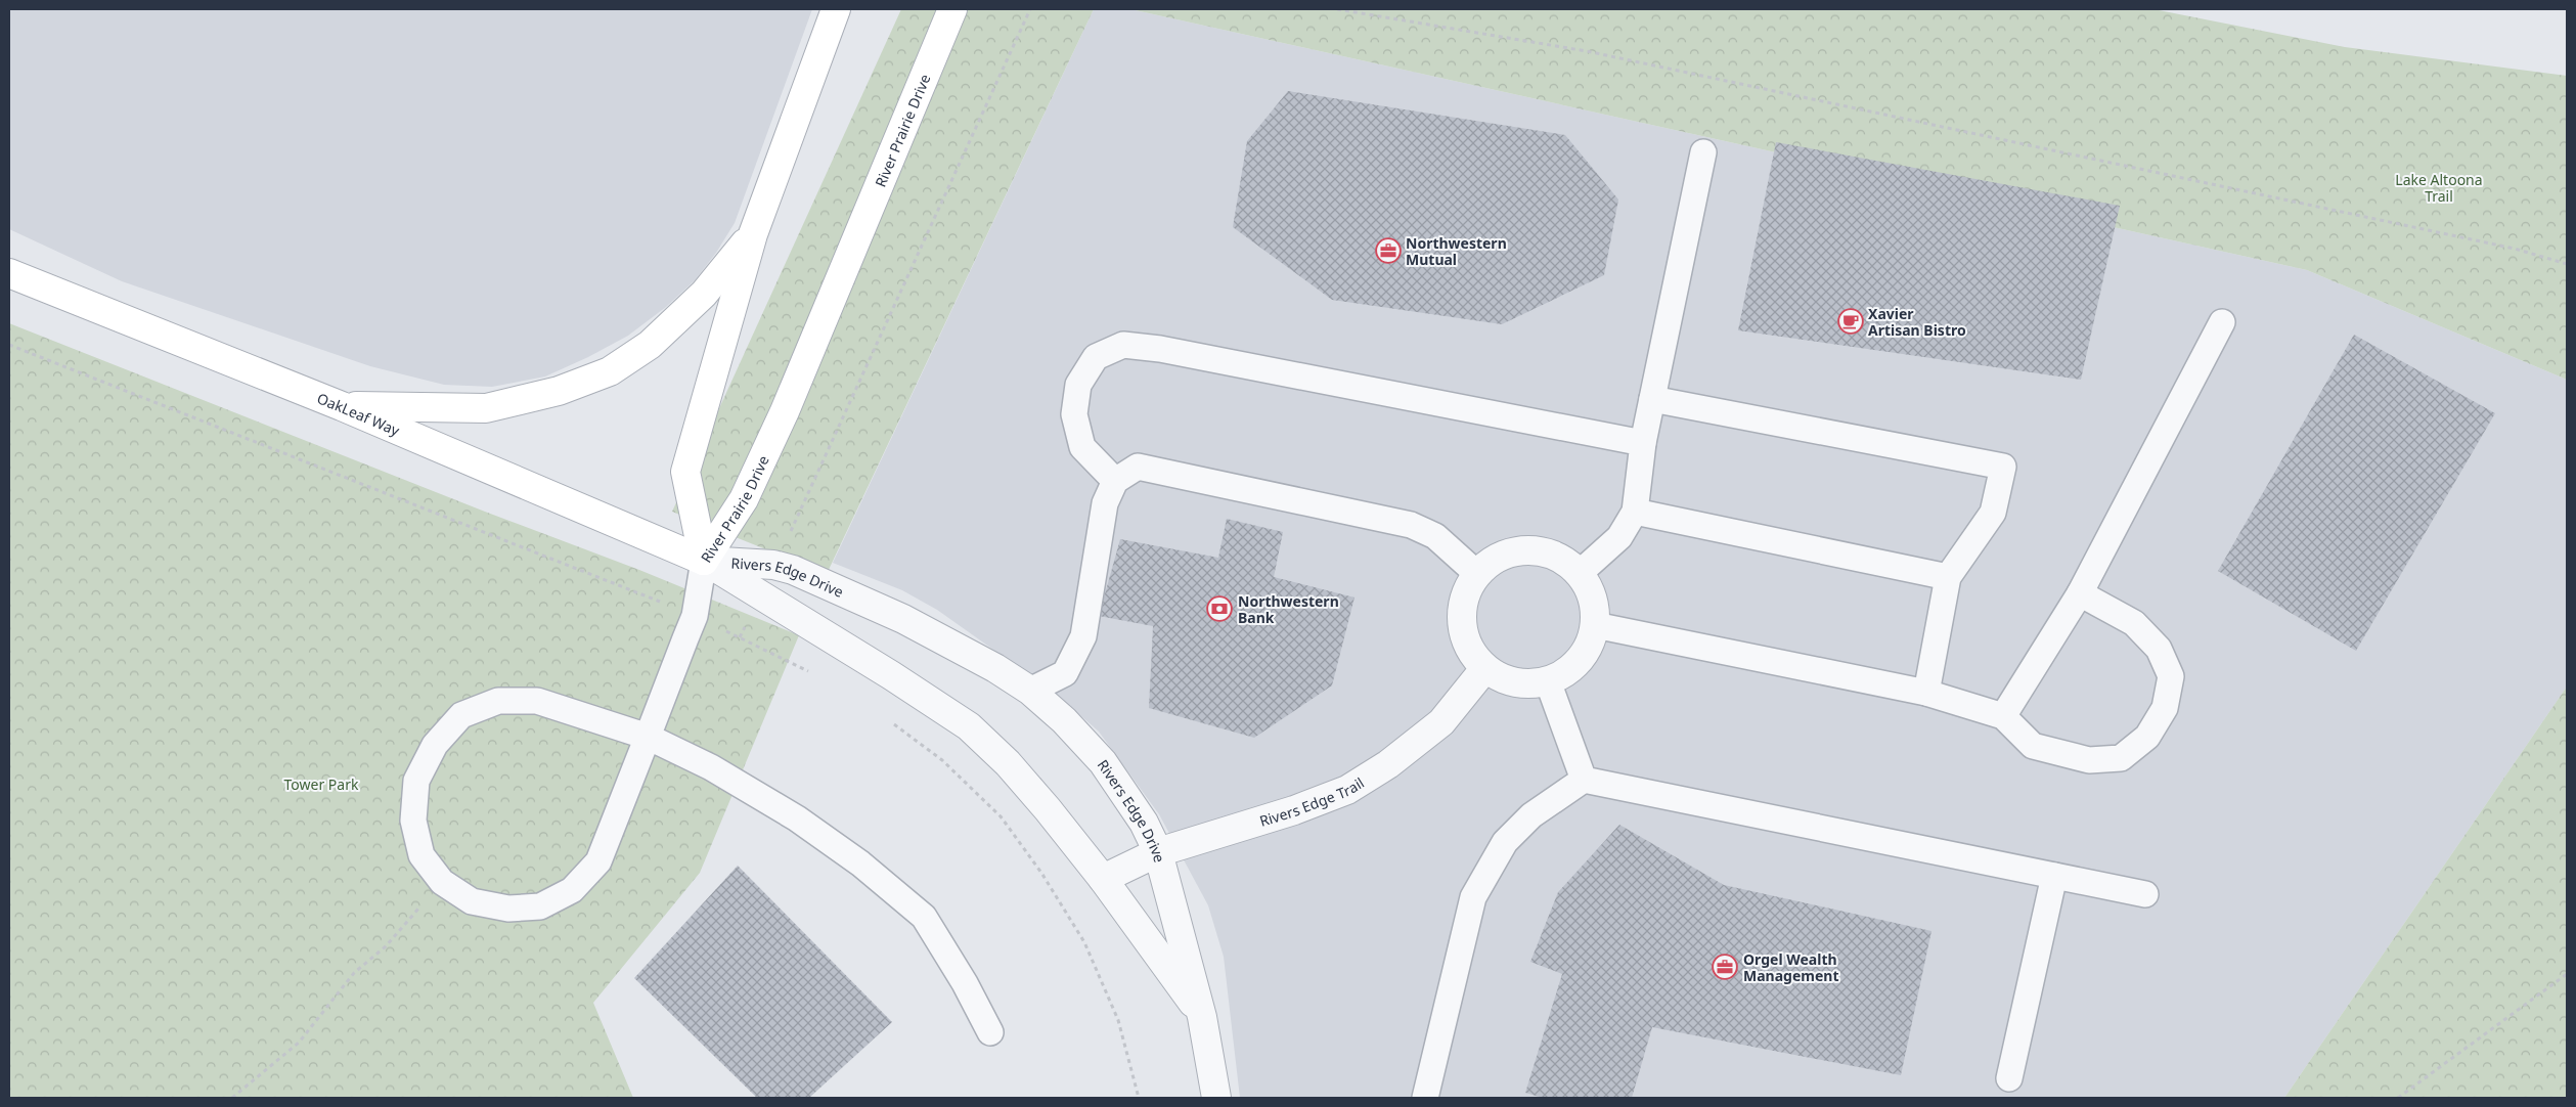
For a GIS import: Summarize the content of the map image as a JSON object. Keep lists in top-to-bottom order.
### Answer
{
  "streets": {
    "street": [
      "River Prairie Drive",
      "OakLeaf Way",
      "Rivers Edge Drive",
      "Rivers Edge Trail"
    ]
  },
  "crossings": [
    ["River Prairie Drive", "OakLeaf Way"],
    ["River Prairie Drive", "Rivers Edge Drive"],
    ["OakLeaf Way", "Rivers Edge Drive"],
    ["Rivers Edge Drive", "Rivers Edge Trail"]
  ],
  "parks": ["Lake Altoona Trail", "Tower Park"],
  "places": {
    "office": ["Northwestern Mutual", "Orgel Wealth Management"],
    "cafe": ["Xavier Artisan Bistro"],
    "bank": ["Northwestern Bank"]
  }
}
